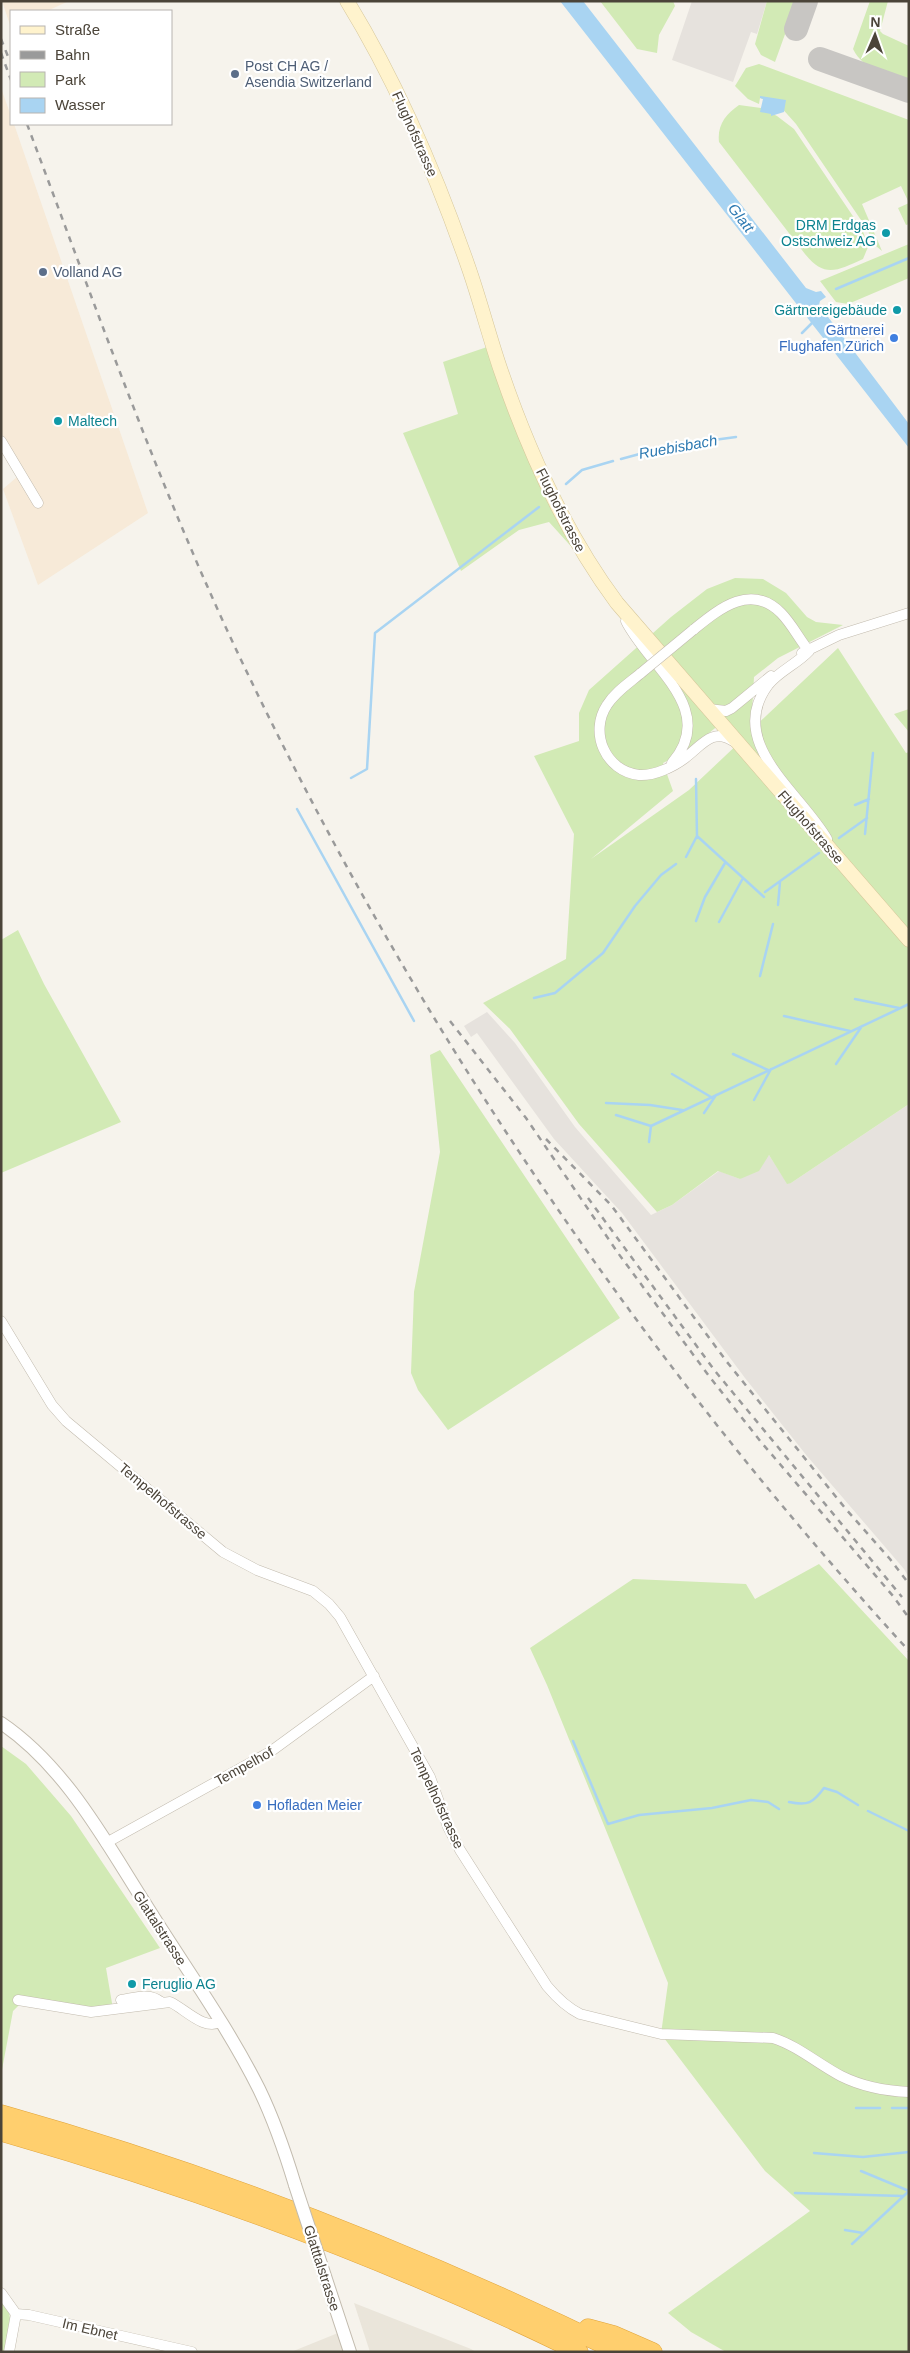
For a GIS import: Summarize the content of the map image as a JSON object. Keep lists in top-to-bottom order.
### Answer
{
  "streets": {
    "main road": ["Flughofstrasse"],
    "street": [
      "Tempelhofstrasse",
      "Tempelhof",
      "Glattalstrasse",
      "Glatttalstrasse",
      "Im Ebnet"
    ]
  },
  "crossings": [
    ["Tempelhofstrasse", "Tempelhof"],
    ["Tempelhof", "Glattalstrasse"],
    ["Glattalstrasse", "Glatttalstrasse"]
  ],
  "water": ["Glatt", "Ruebisbach"],
  "places": [
    "Post CH AG / Asendia Switzerland",
    "DRM Erdgas Ostschweiz AG",
    "Volland AG",
    "Gärtnereigebäude",
    "Gärtnerei Flughafen Zürich",
    "Maltech",
    "Hofladen Meier",
    "Feruglio AG"
  ],
  "legend": [
    "Straße",
    "Bahn",
    "Park",
    "Wasser"
  ],
  "north": "top"
}
